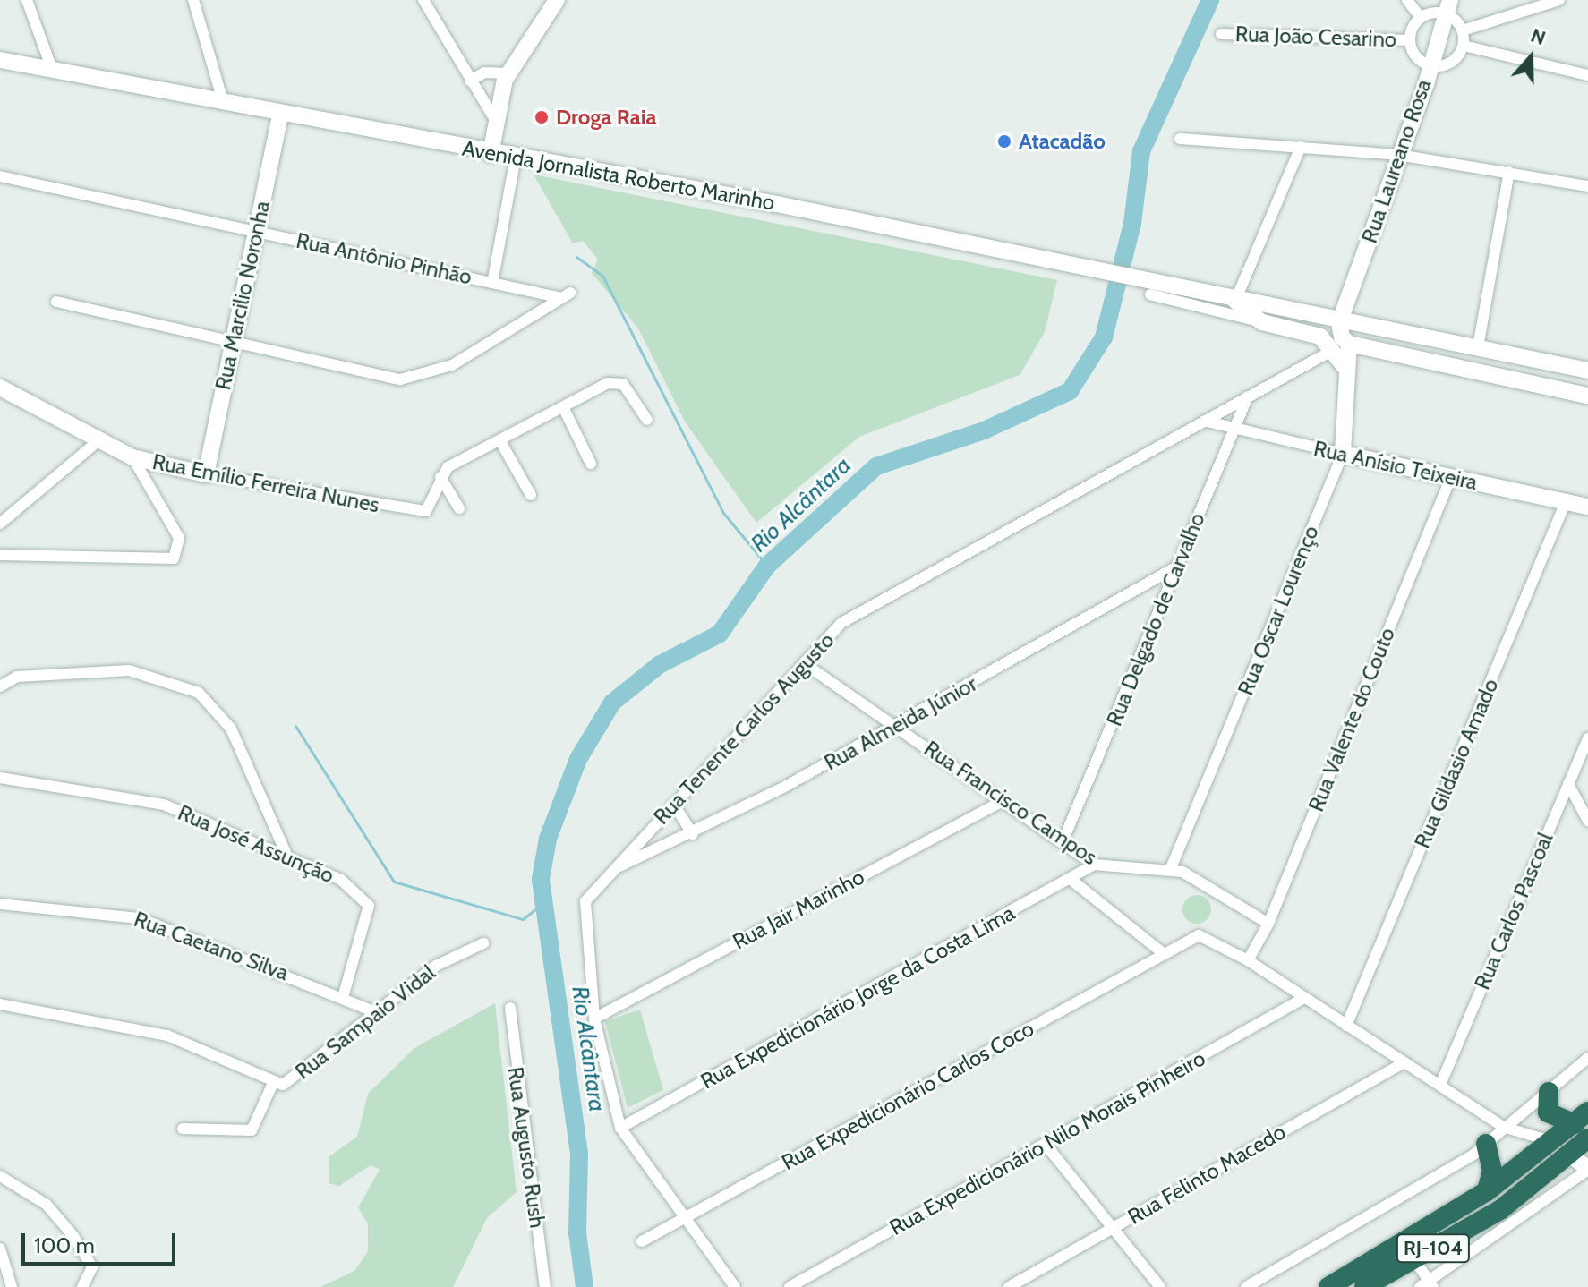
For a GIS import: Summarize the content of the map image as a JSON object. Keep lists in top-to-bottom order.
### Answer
{
  "streets": {
    "highway": ["RJ-104"],
    "main road": [
      "Rua Laureano Rosa",
      "Avenida Jornalista Roberto Marinho",
      "Rua Marcilio Noronha",
      "Rua Anísio Teixeira",
      "Rua Emílio Ferreira Nunes",
      "Rua Oscar Lourenço"
    ],
    "street": [
      "Rua João Cesarino",
      "Rua Antônio Pinhão",
      "Rua Delgado de Carvalho",
      "Rua Valente do Couto",
      "Rua Almeida Júnior",
      "Rua Tenente Carlos Augusto",
      "Rua Gildasio Amado",
      "Rua Francisco Campos",
      "Rua José Assunção",
      "Rua Jair Marinho",
      "Rua Carlos Pascoal",
      "Rua Caetano Silva",
      "Rua Expedicionário Jorge da Costa Lima",
      "Rua Sampaio Vidal",
      "Rua Expedicionário Carlos Coco",
      "Rua Expedicionário Nilo Morais Pinheiro",
      "Rua Augusto Rush",
      "Rua Felinto Macedo"
    ]
  },
  "crossings": [
    ["Rua Laureano Rosa", "Avenida Jornalista Roberto Marinho"],
    ["Avenida Jornalista Roberto Marinho", "Rua Marcilio Noronha"],
    ["Avenida Jornalista Roberto Marinho", "Rua Oscar Lourenço"],
    ["Avenida Jornalista Roberto Marinho", "Rua Tenente Carlos Augusto"],
    ["Rua Antônio Pinhão", "Rua Marcilio Noronha"],
    ["Rua Marcilio Noronha", "Rua Emílio Ferreira Nunes"],
    ["Rua Anísio Teixeira", "Rua Oscar Lourenço"],
    ["Rua Anísio Teixeira", "Rua Delgado de Carvalho"],
    ["Rua Anísio Teixeira", "Rua Valente do Couto"],
    ["Rua Anísio Teixeira", "Rua Tenente Carlos Augusto"],
    ["Rua Anísio Teixeira", "Rua Gildasio Amado"],
    ["Rua Oscar Lourenço", "Rua Francisco Campos"],
    ["Rua Delgado de Carvalho", "Rua Almeida Júnior"],
    ["Rua Delgado de Carvalho", "Rua Tenente Carlos Augusto"],
    ["Rua Delgado de Carvalho", "Rua Francisco Campos"],
    ["Rua Valente do Couto", "Rua Francisco Campos"],
    ["Rua Almeida Júnior", "Rua Tenente Carlos Augusto"],
    ["Rua Almeida Júnior", "Rua Francisco Campos"],
    ["Rua Tenente Carlos Augusto", "Rua Francisco Campos"],
    ["Rua Tenente Carlos Augusto", "Rua Jair Marinho"],
    ["Rua Tenente Carlos Augusto", "Rua Expedicionário Jorge da Costa Lima"],
    ["Rua Tenente Carlos Augusto", "Rua Expedicionário Carlos Coco"],
    ["Rua Francisco Campos", "Rua Jair Marinho"],
    ["Rua Francisco Campos", "Rua Expedicionário Jorge da Costa Lima"],
    ["Rua Francisco Campos", "Rua Expedicionário Carlos Coco"],
    ["Rua José Assunção", "Rua Caetano Silva"],
    ["Rua Caetano Silva", "Rua Sampaio Vidal"]
  ],
  "water": ["Rio Alcântara"],
  "places": ["Droga Raia", "Atacadão"],
  "scale_bar": "100 m",
  "north": "top"
}
